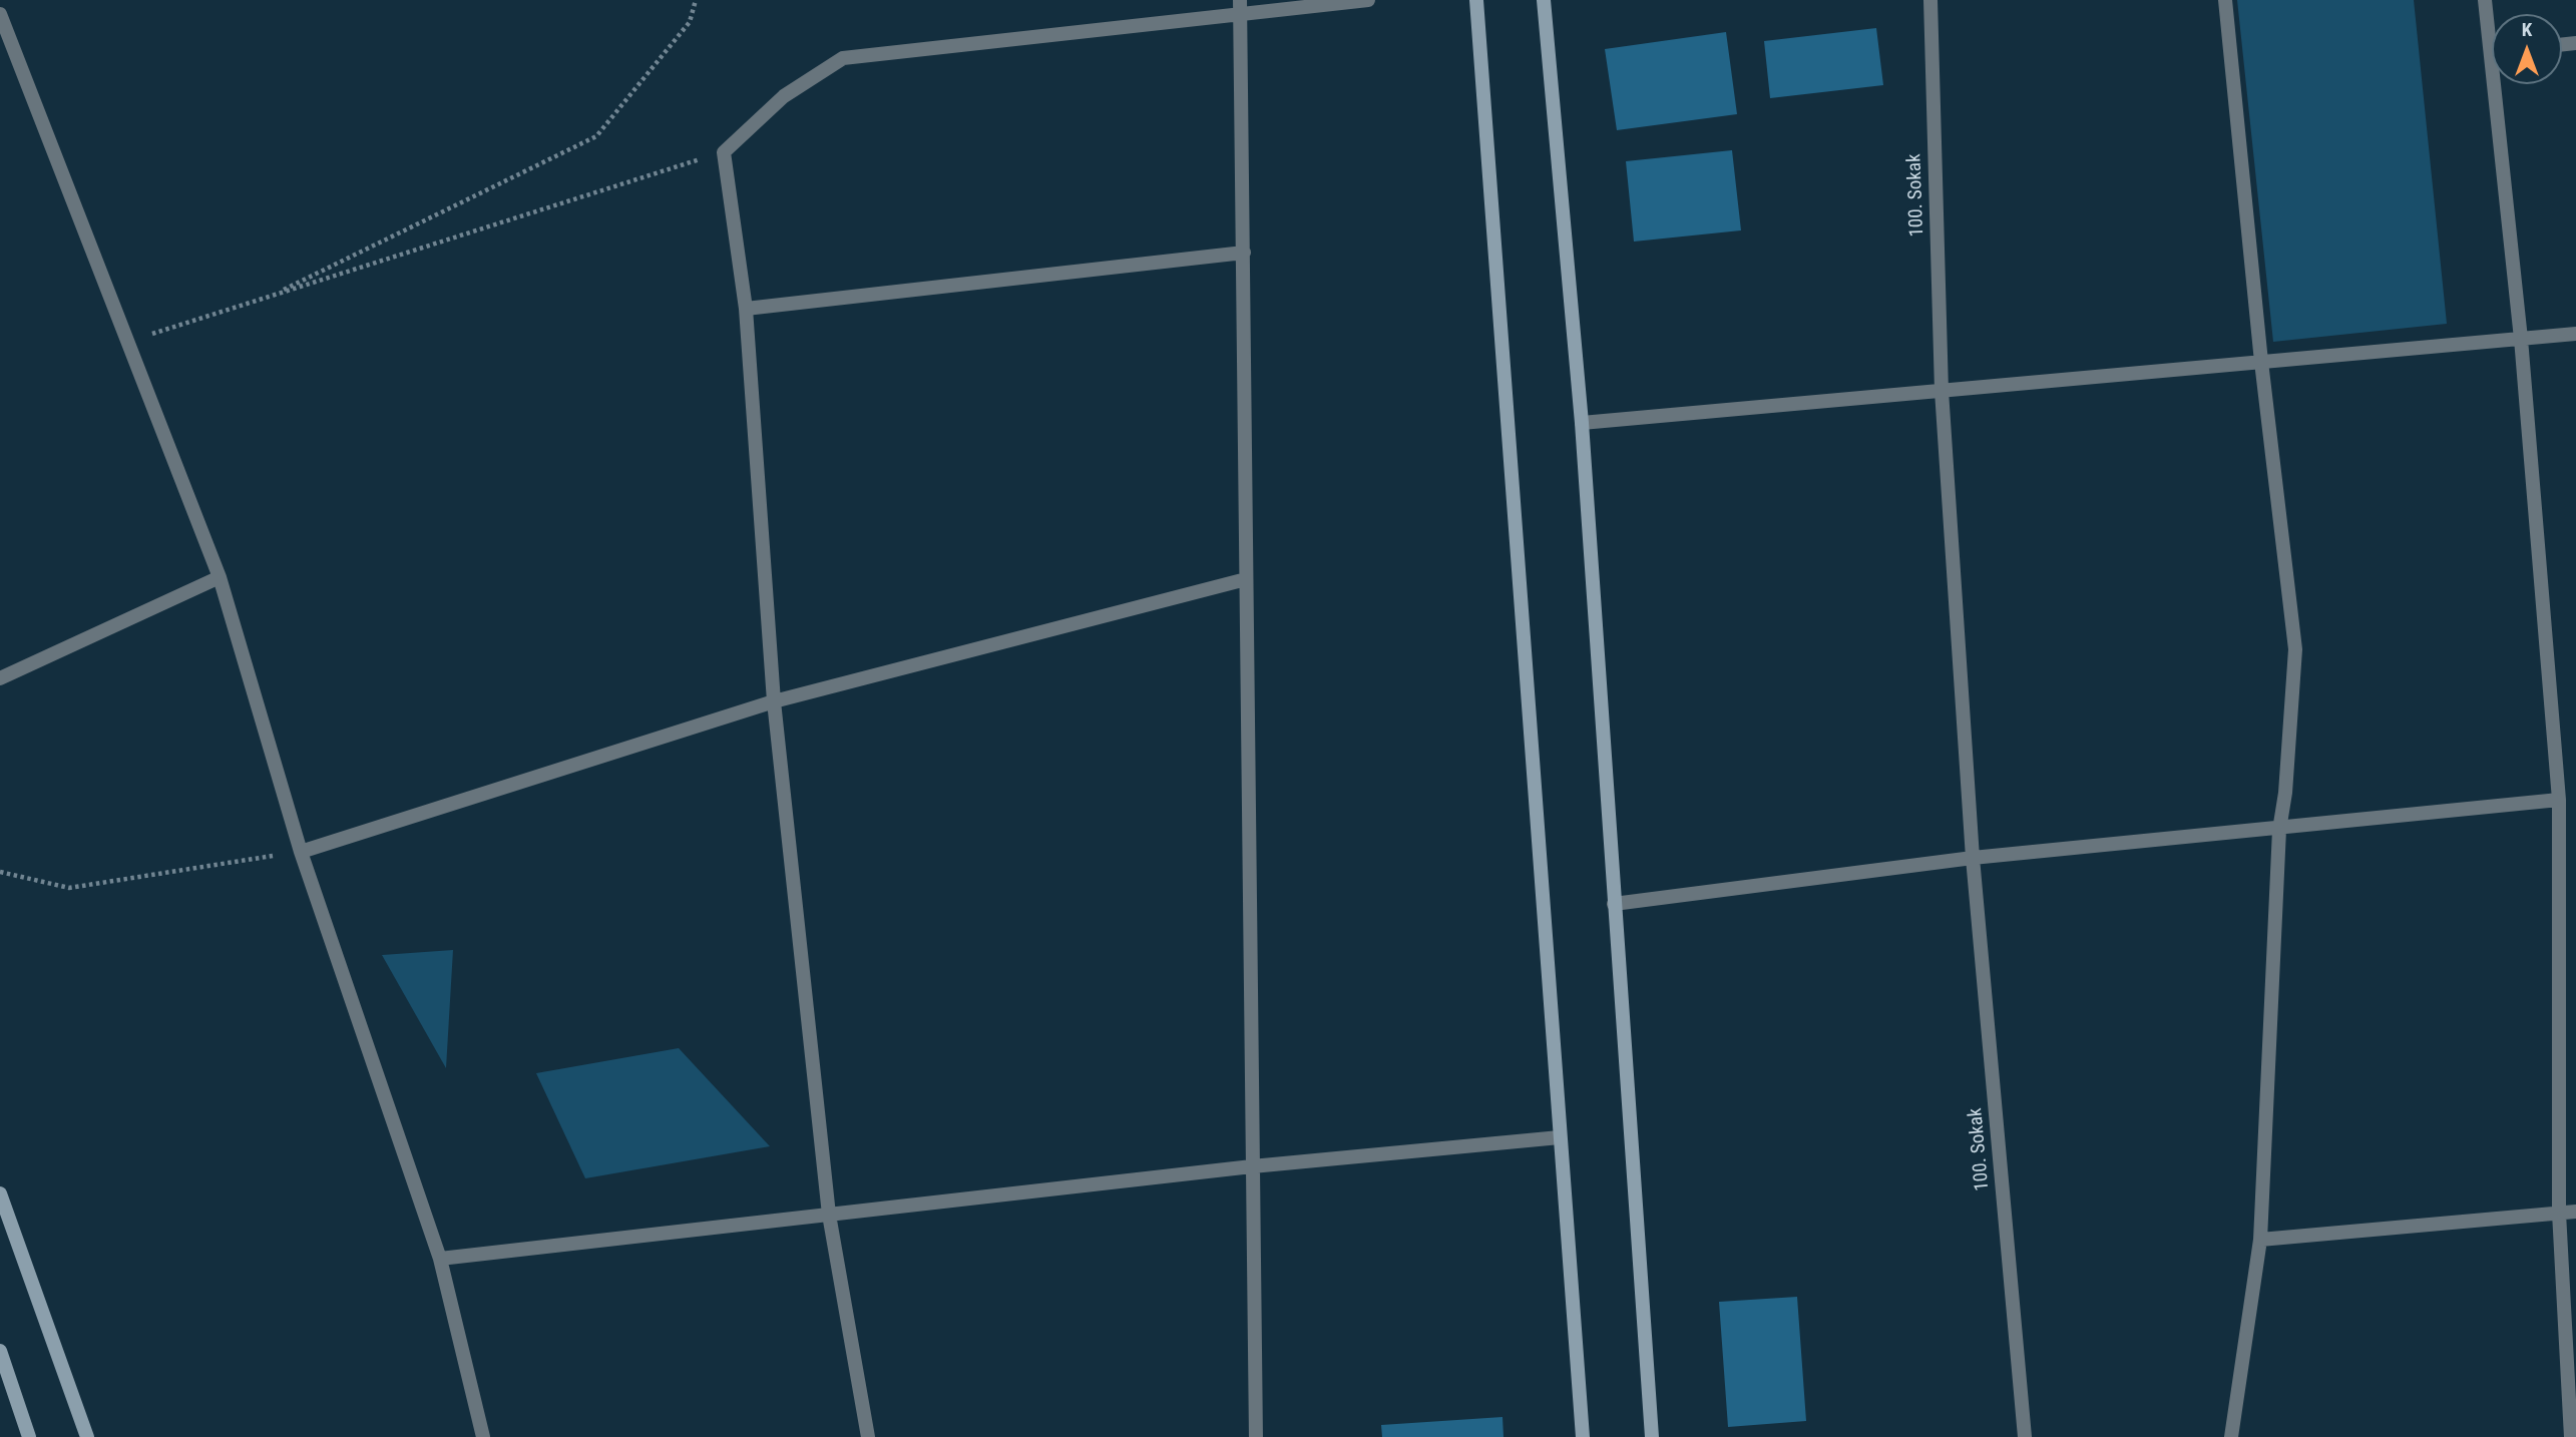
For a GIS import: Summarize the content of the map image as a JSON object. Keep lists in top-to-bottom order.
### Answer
{
  "streets": {
    "street": ["100. Sokak"]
  },
  "north": "top"
}
